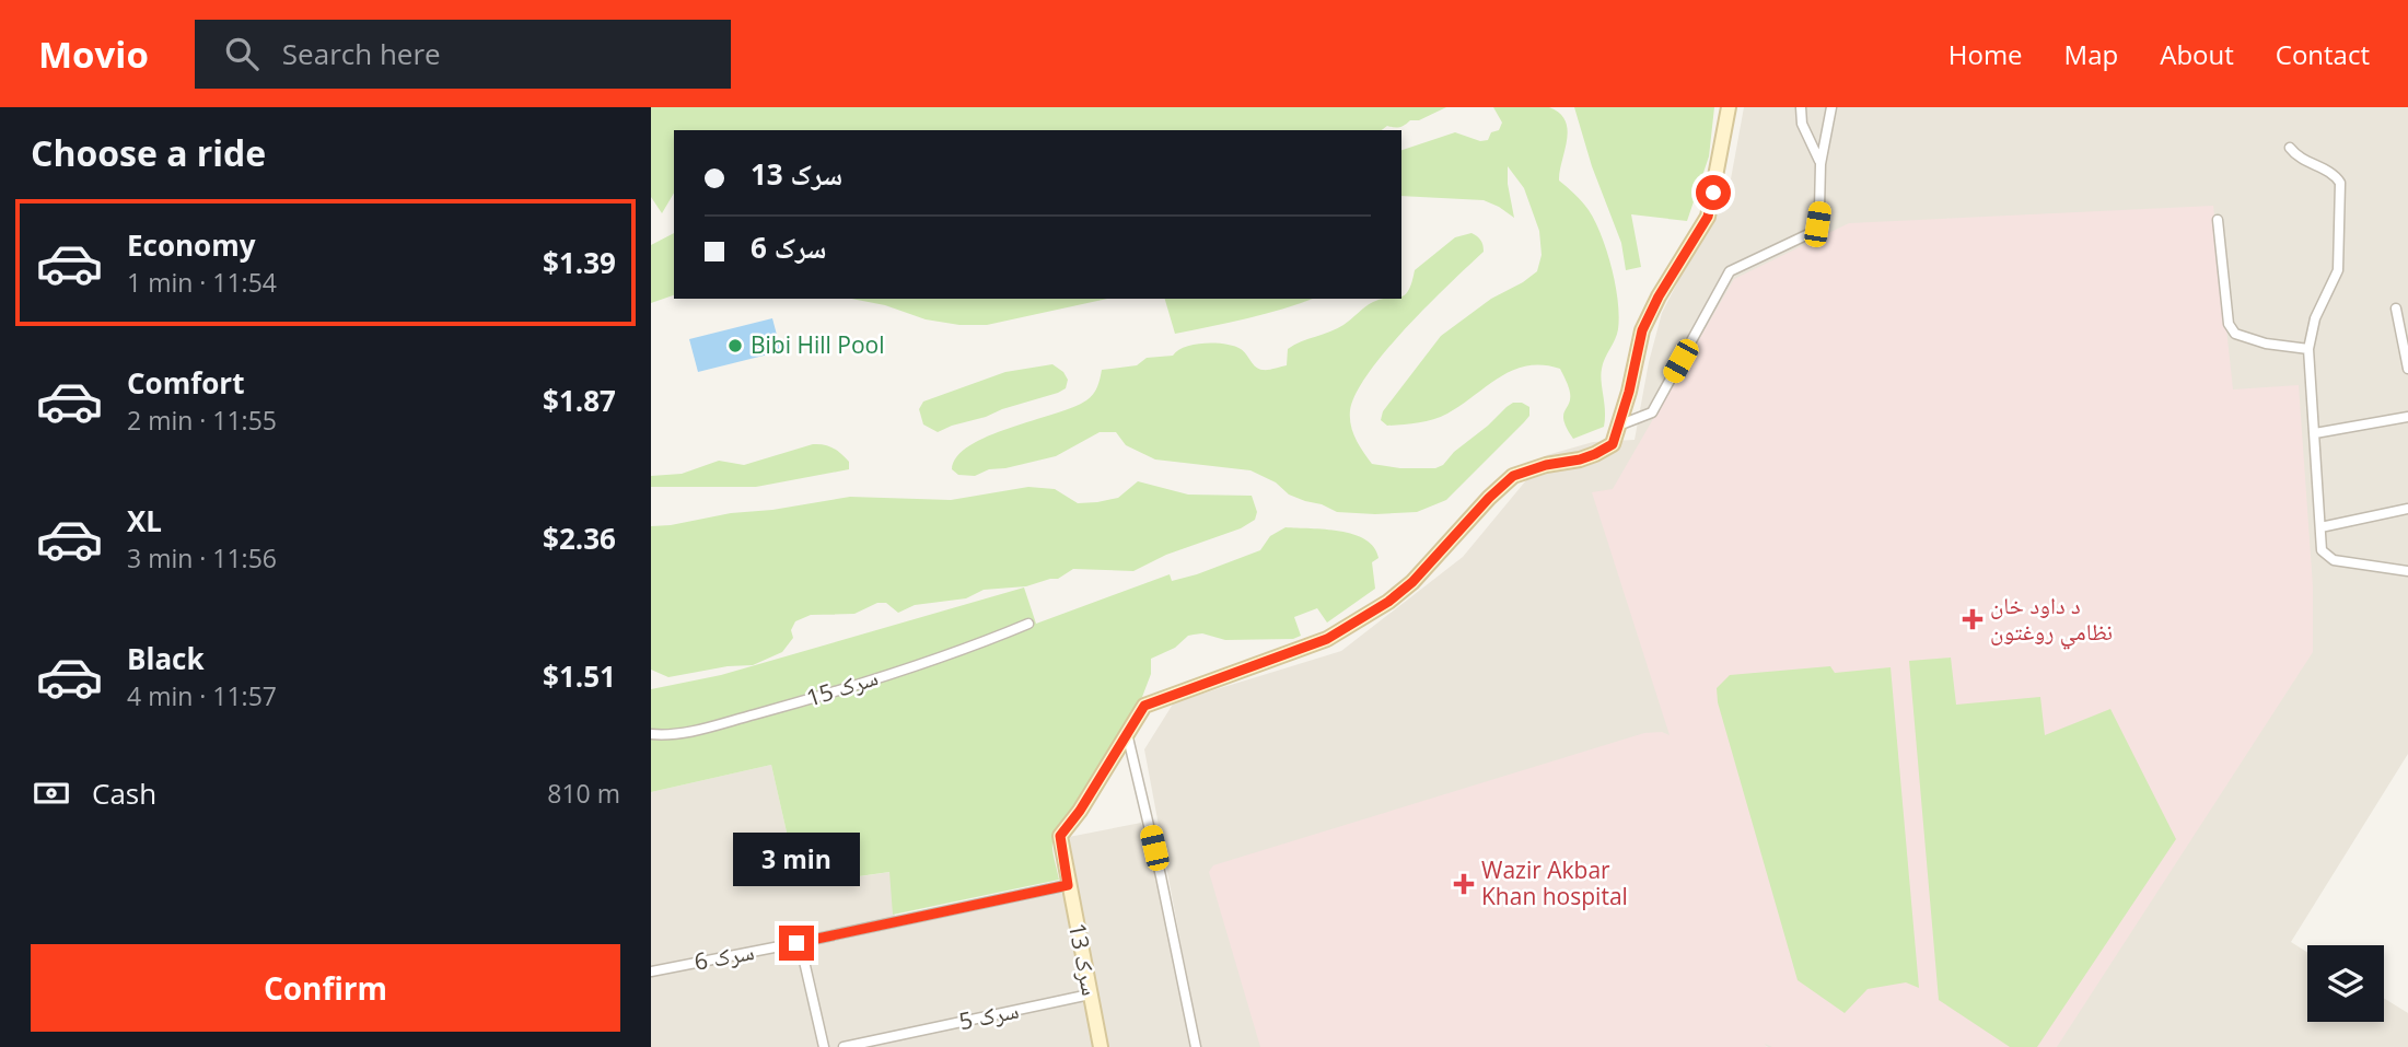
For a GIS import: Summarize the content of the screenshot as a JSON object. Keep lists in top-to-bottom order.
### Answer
{
  "streets": {
    "street": [
      "سرک 15",
      "سرک 6",
      "سرک 13",
      "سرک 5"
    ]
  },
  "crossings": [
    ["سرک 6", "سرک 13"],
    ["سرک 13", "سرک 5"]
  ],
  "places": {
    "other": ["Bibi Hill Pool"],
    "health": ["د داود خان نظامي روغتون", "Wazir Akbar Khan hospital"]
  },
  "page": {
    "header": "Movio",
    "search": "Search here",
    "nav": [
      "Home",
      "Map",
      "About",
      "Contact"
    ],
    "heading": "Choose a ride",
    "banner": ["سرک 13", "سرک 6"],
    "list": [
      {
        "name": "Economy",
        "note": "1 min · 11:54",
        "value": "$1.39"
      },
      {
        "name": "Comfort",
        "note": "2 min · 11:55",
        "value": "$1.87"
      },
      {
        "name": "XL",
        "note": "3 min · 11:56",
        "value": "$2.36"
      },
      {
        "name": "Black",
        "note": "4 min · 11:57",
        "value": "$1.51"
      }
    ],
    "pay": ["Cash", "810 m"],
    "bubble": "3 min",
    "buttons": "Confirm"
  }
}
